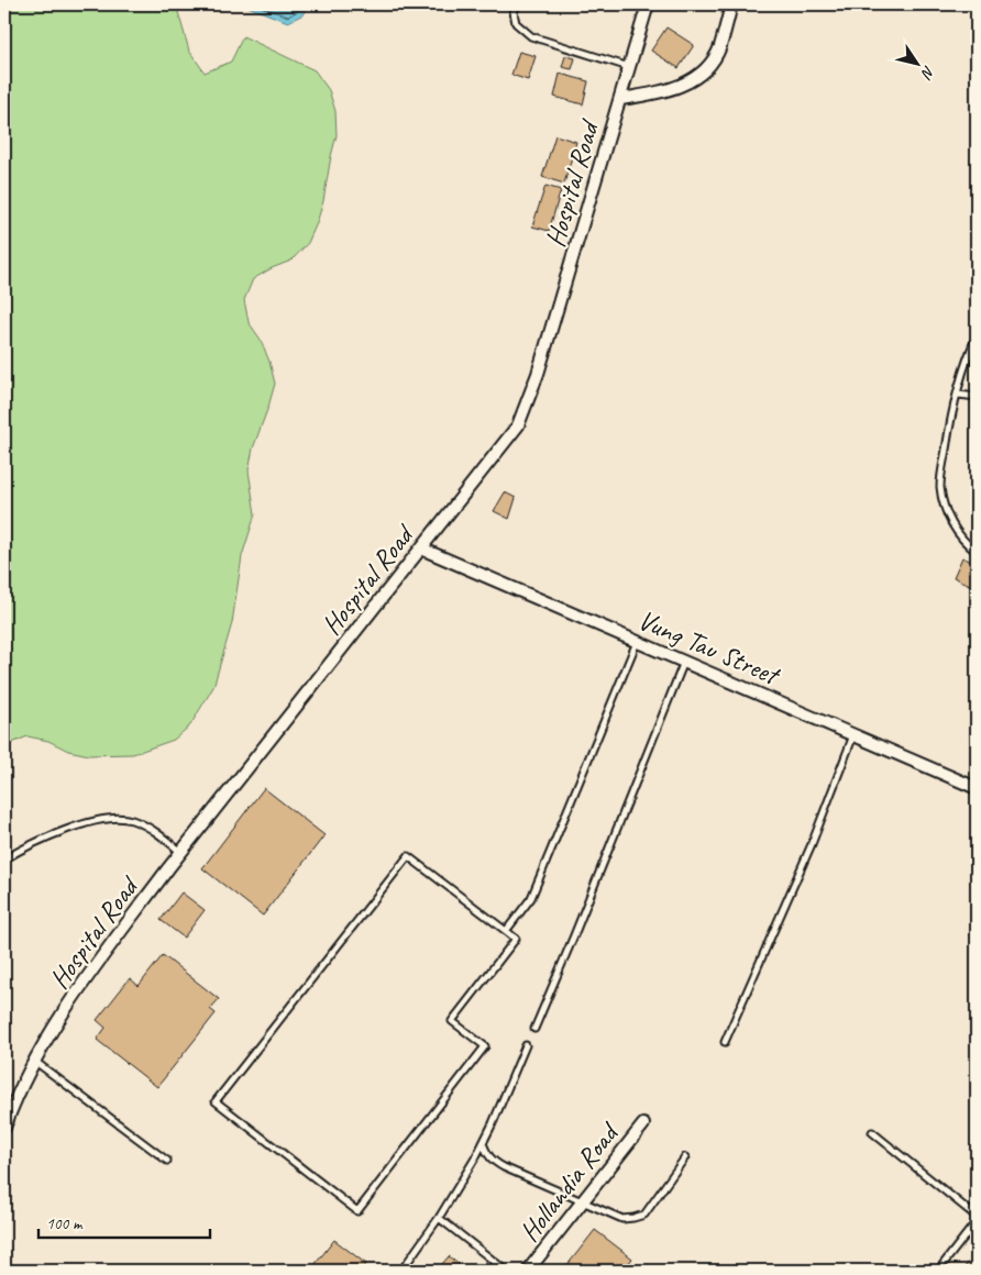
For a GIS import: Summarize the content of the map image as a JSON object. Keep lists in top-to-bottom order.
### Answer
{
  "streets": {
    "street": ["Hospital Road", "Vung Tau Street", "Hollandia Road"]
  },
  "crossings": [
    ["Hospital Road", "Vung Tau Street"]
  ],
  "scale_bar": "100 m",
  "north": "bottom right"
}
